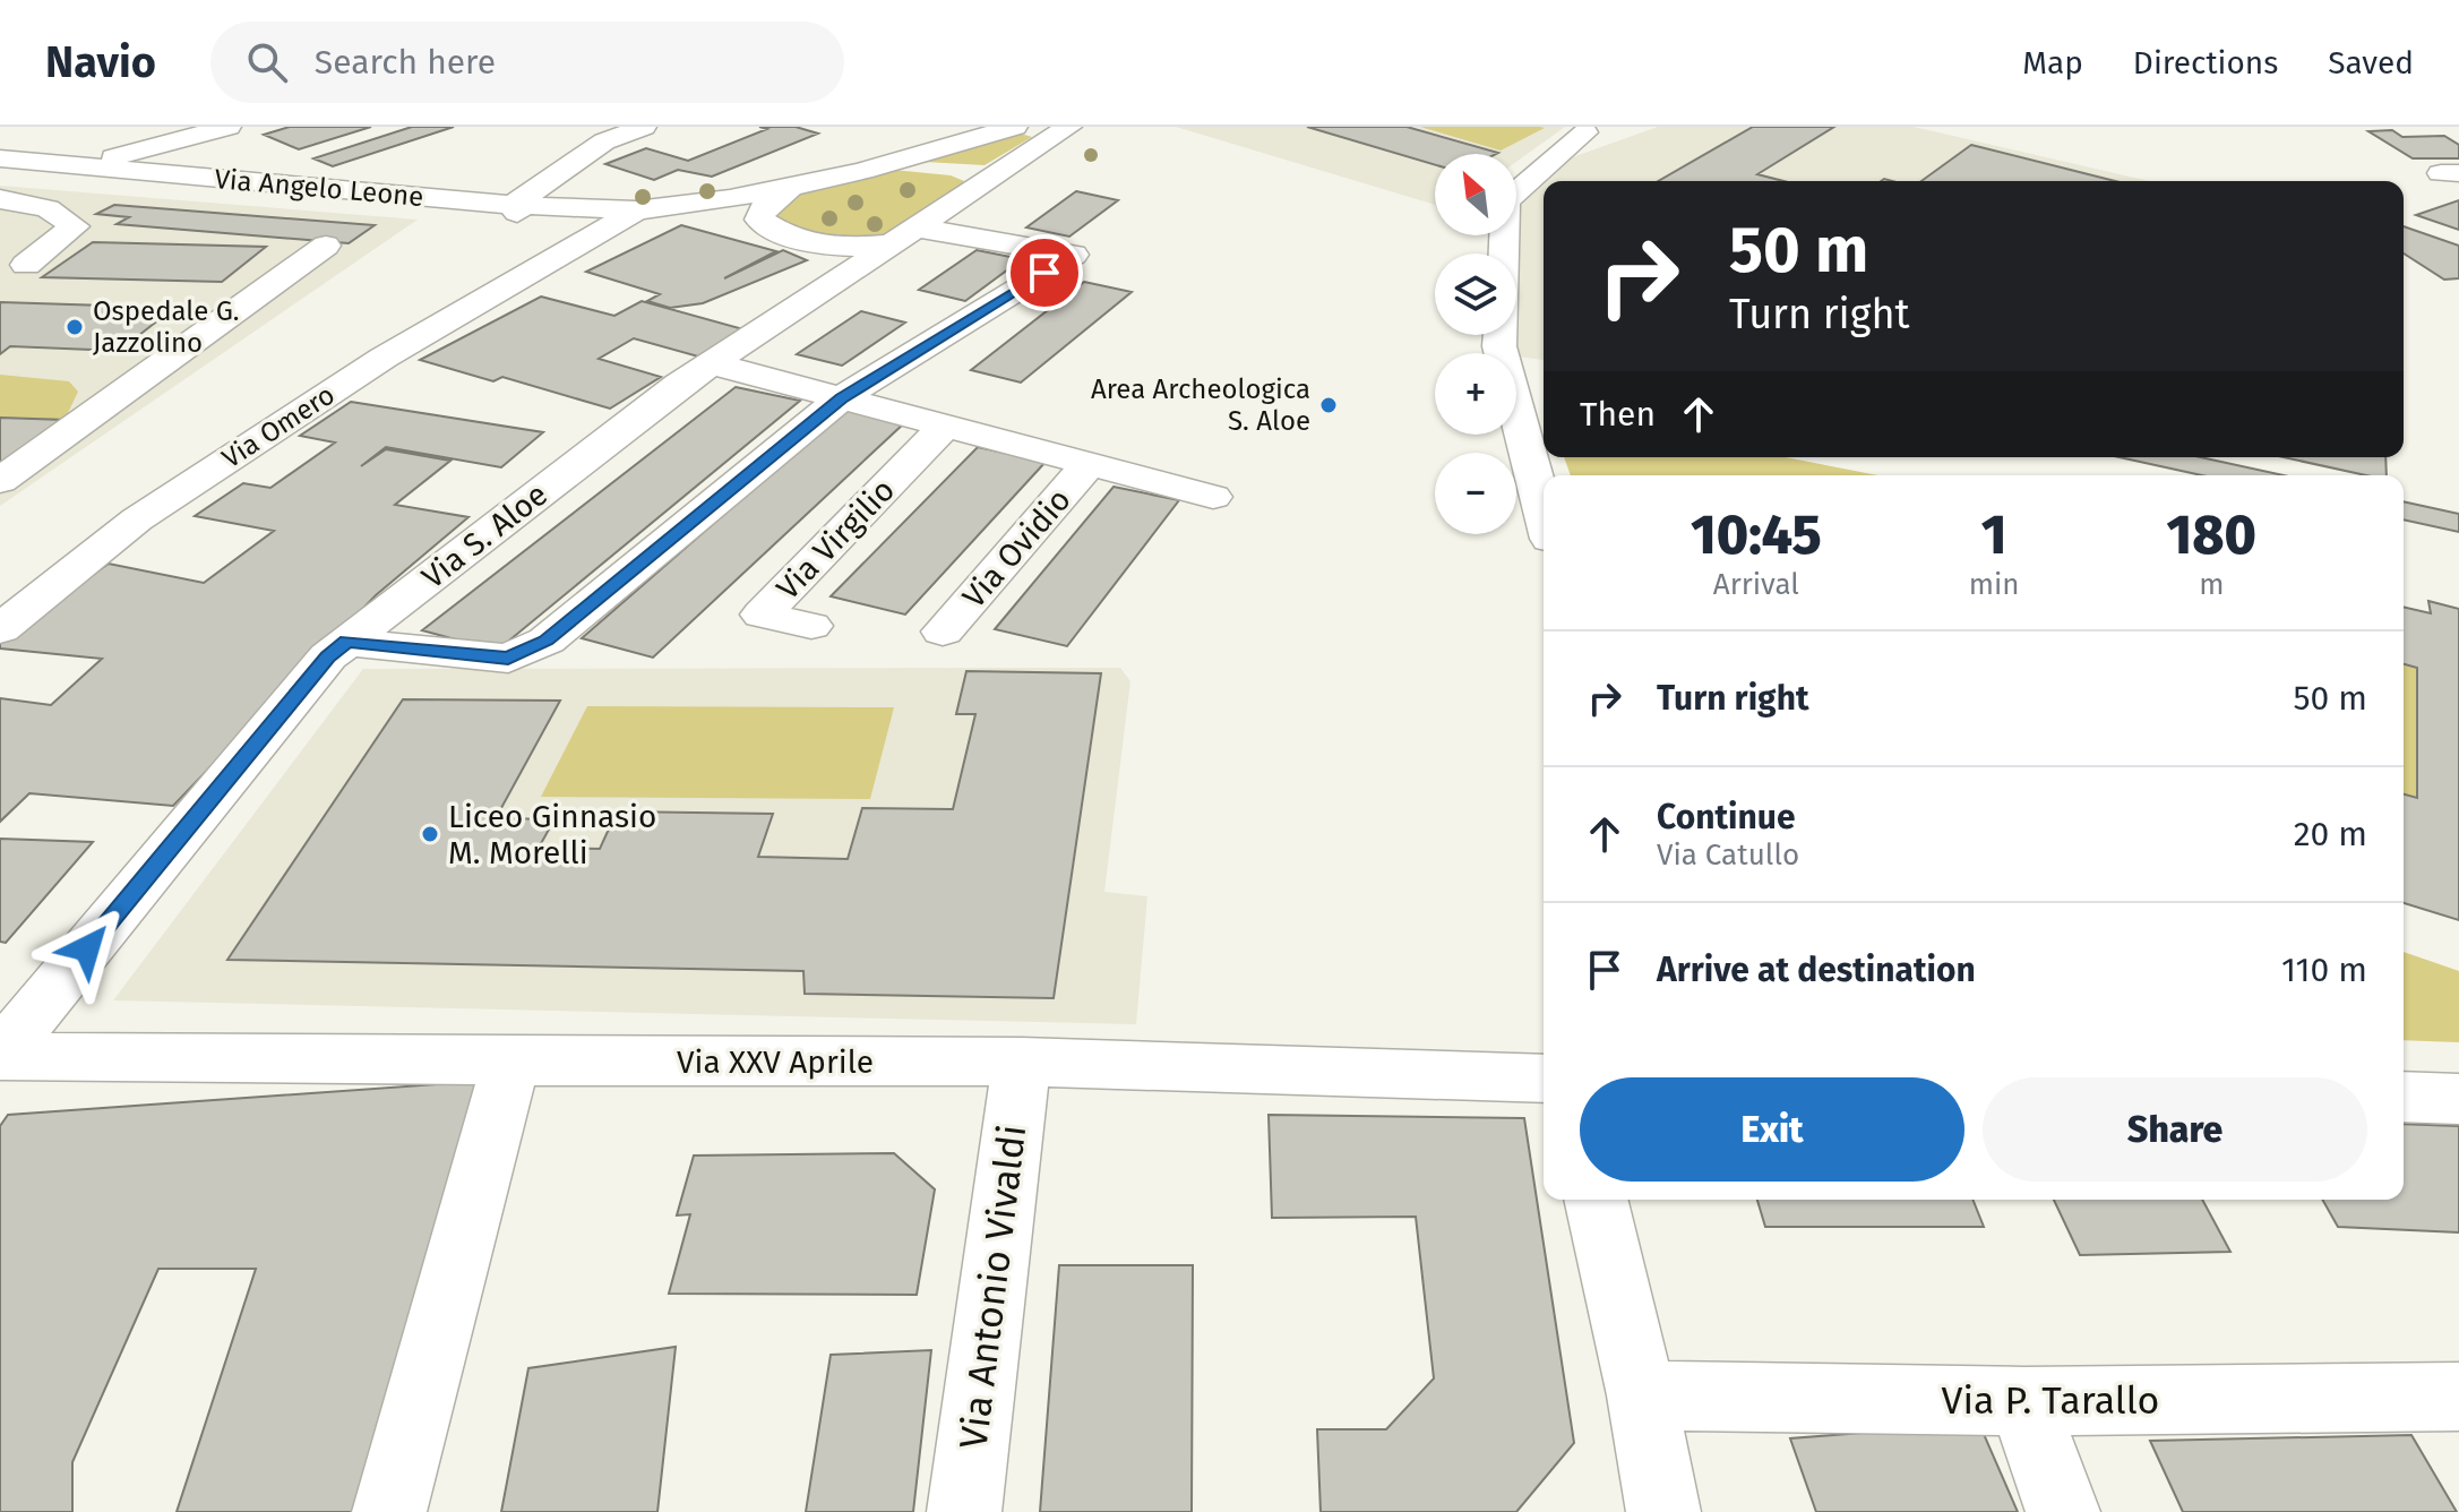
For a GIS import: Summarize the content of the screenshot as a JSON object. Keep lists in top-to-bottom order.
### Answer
{
  "streets": {
    "street": [
      "Via Angelo Leone",
      "Via Omero",
      "Via S. Aloe",
      "Via Virgilio",
      "Via Ovidio",
      "Via XXV Aprile",
      "Via Antonio Vivaldi",
      "Via P. Tarallo"
    ]
  },
  "crossings": [
    ["Via Angelo Leone", "Via Omero"],
    ["Via S. Aloe", "Via XXV Aprile"],
    ["Via XXV Aprile", "Via Antonio Vivaldi"]
  ],
  "places": ["Ospedale G. Jazzolino", "Area Archeologica S. Aloe", "Liceo Ginnasio M. Morelli"],
  "north": "top left",
  "page": {
    "header": "Navio",
    "search": "Search here",
    "nav": ["Map", "Directions", "Saved"],
    "map_buttons": ["+", "−"],
    "turn": ["50 m", "Turn right"],
    "then": "Then",
    "eta": [
      "10:45",
      "Arrival",
      "1",
      "min",
      "180",
      "m"
    ],
    "list": [
      {
        "name": "Turn right",
        "value": "50 m"
      },
      {
        "name": "Continue",
        "note": "Via Catullo",
        "value": "20 m"
      },
      {
        "name": "Arrive at destination",
        "value": "110 m"
      }
    ],
    "buttons": ["Exit", "Share"]
  }
}
